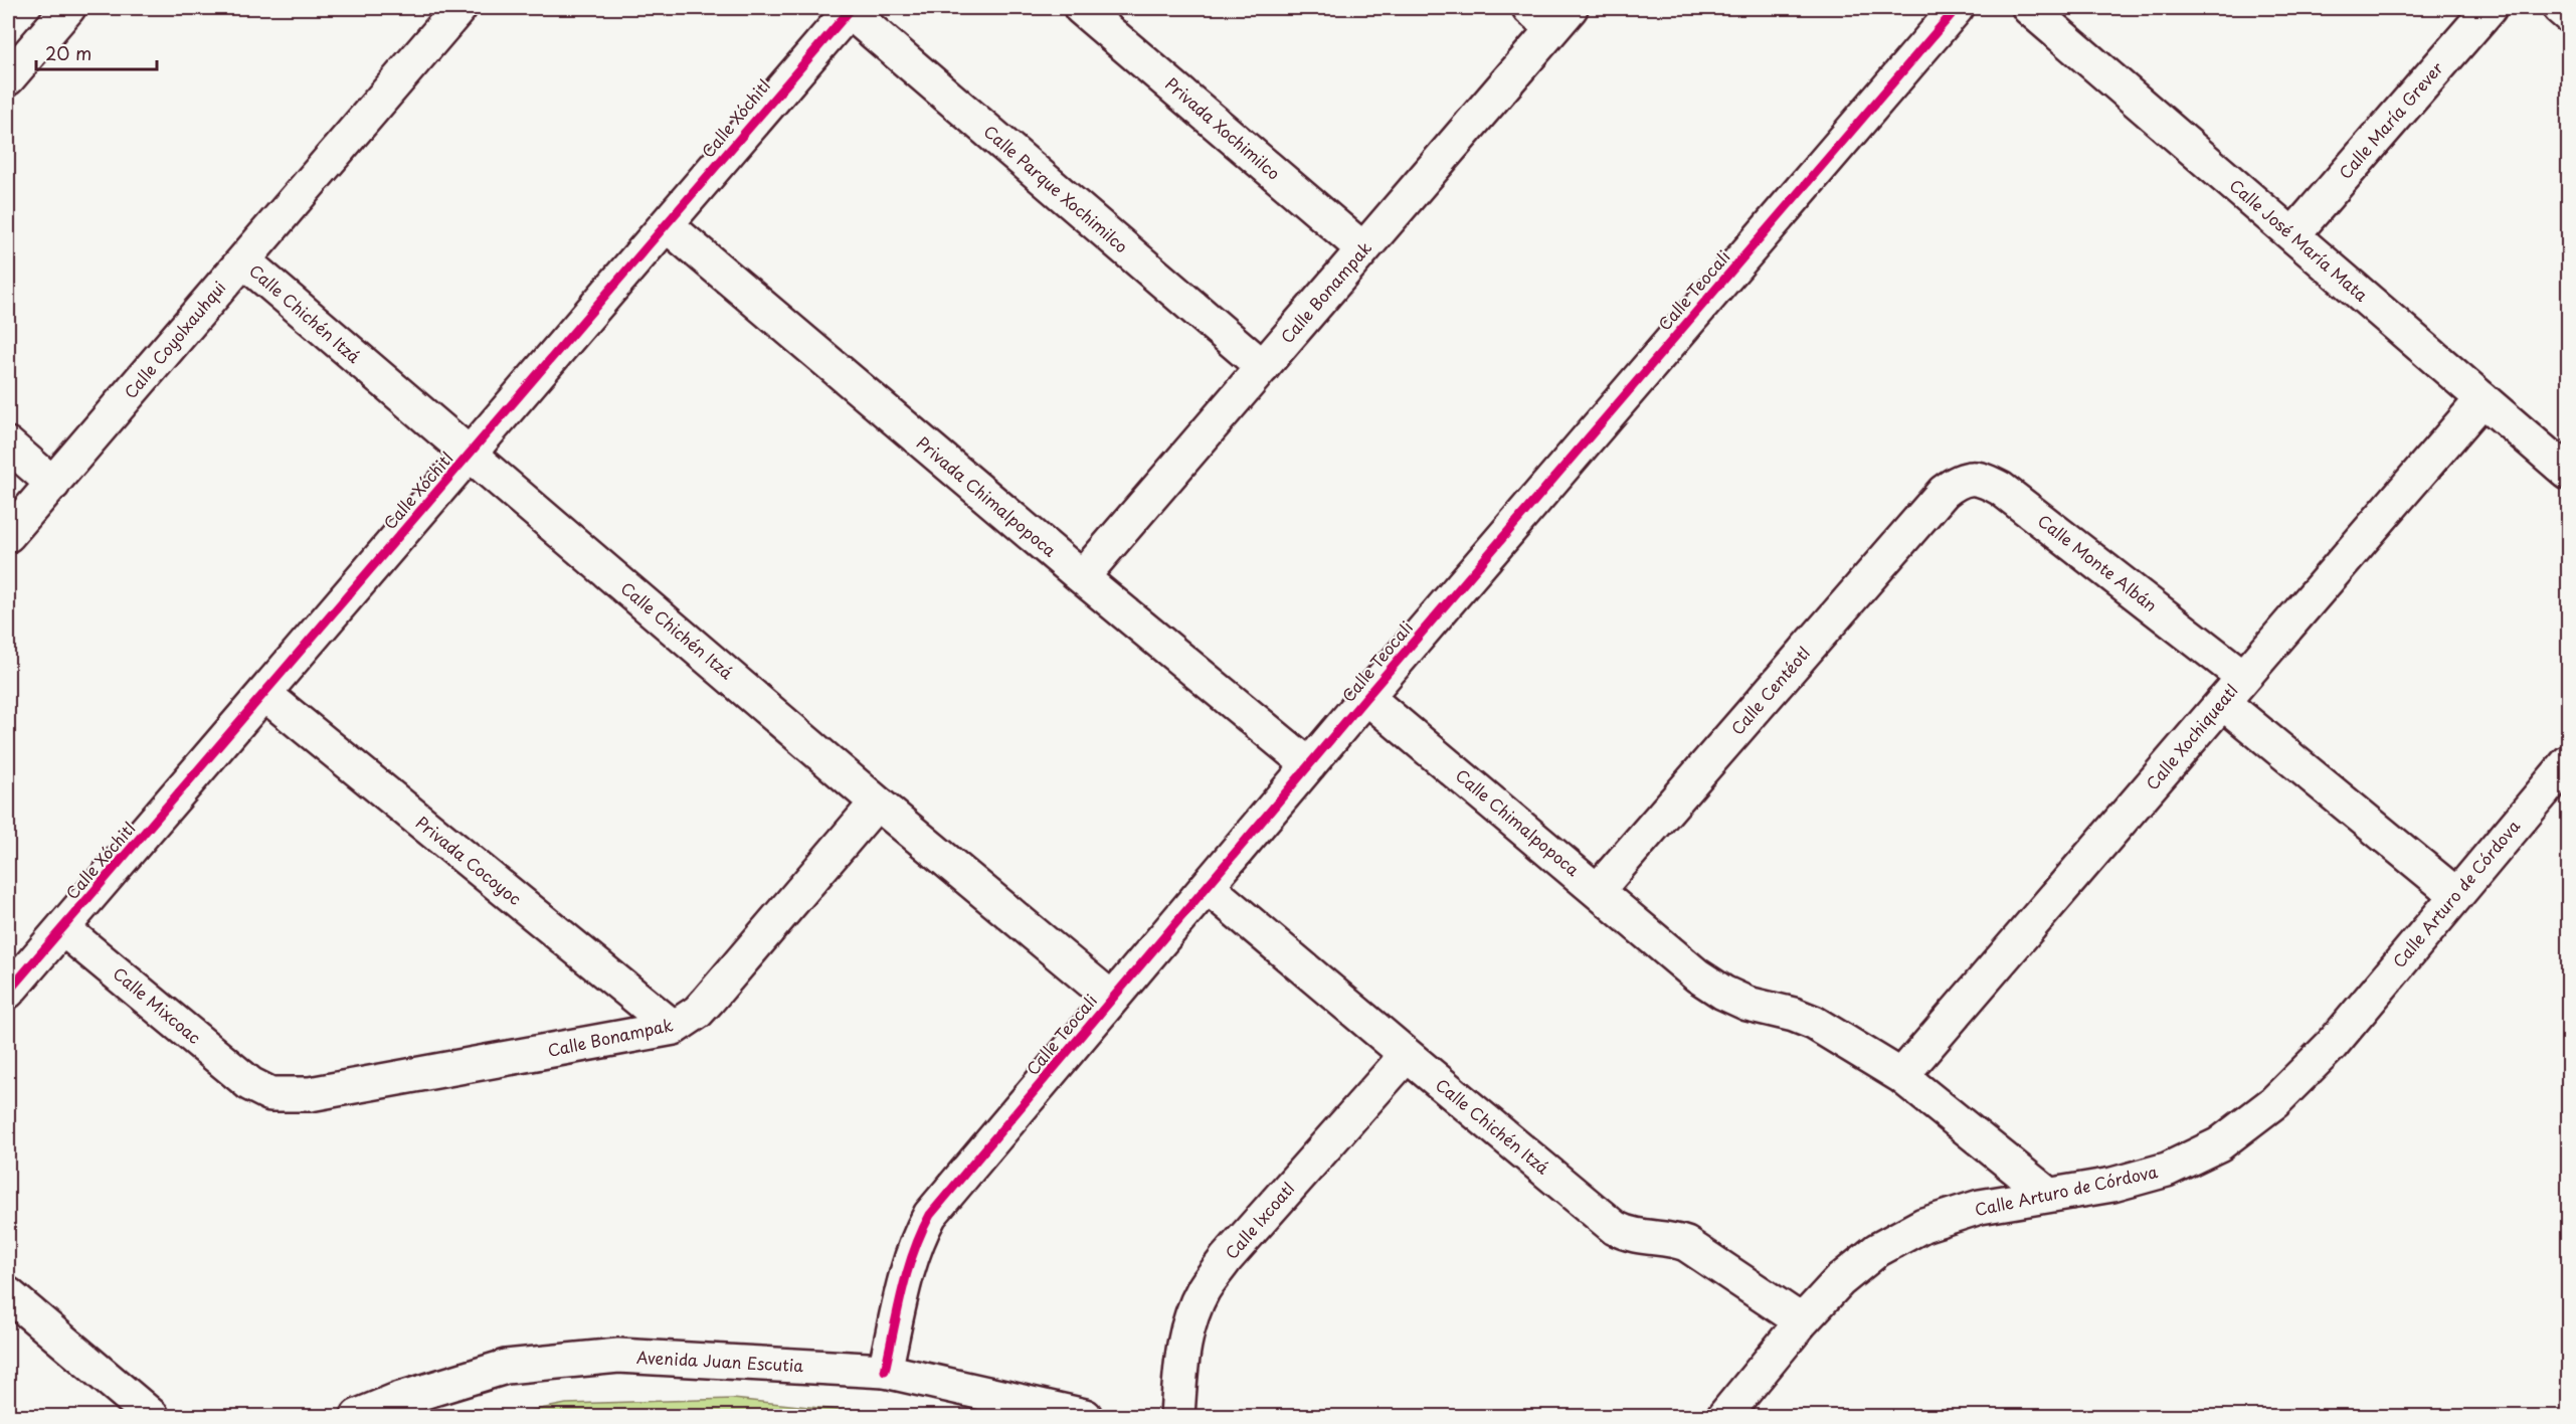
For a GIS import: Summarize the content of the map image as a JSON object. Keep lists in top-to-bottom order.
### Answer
{
  "streets": {
    "street": [
      "Calle Xóchitl",
      "Calle María Grever",
      "Privada Xochimilco",
      "Calle Parque Xochimilco",
      "Calle José María Mata",
      "Calle Teocali",
      "Calle Bonampak",
      "Calle Chichén Itzá",
      "Calle Coyolxauhqui",
      "Privada Chimalpopoca",
      "Calle Monte Albán",
      "Calle Centéotl",
      "Calle Xochiqueatl",
      "Calle Chimalpopoca",
      "Privada Cocoyoc",
      "Calle Arturo de Córdova",
      "Calle Mixcoac",
      "Calle Ixcoatl",
      "Avenida Juan Escutia"
    ]
  },
  "crossings": [
    ["Calle Xóchitl", "Calle Parque Xochimilco"],
    ["Calle Xóchitl", "Calle Chichén Itzá"],
    ["Calle Xóchitl", "Privada Chimalpopoca"],
    ["Calle Xóchitl", "Privada Cocoyoc"],
    ["Calle Xóchitl", "Calle Mixcoac"],
    ["Calle María Grever", "Calle José María Mata"],
    ["Privada Xochimilco", "Calle Bonampak"],
    ["Calle Parque Xochimilco", "Calle Bonampak"],
    ["Calle José María Mata", "Calle Xochiqueatl"],
    ["Calle Teocali", "Calle Chichén Itzá"],
    ["Calle Teocali", "Privada Chimalpopoca"],
    ["Calle Teocali", "Calle Chimalpopoca"],
    ["Calle Teocali", "Avenida Juan Escutia"],
    ["Calle Bonampak", "Calle Chichén Itzá"],
    ["Calle Bonampak", "Privada Chimalpopoca"],
    ["Calle Bonampak", "Privada Cocoyoc"],
    ["Calle Bonampak", "Calle Mixcoac"],
    ["Calle Chichén Itzá", "Calle Coyolxauhqui"],
    ["Calle Chichén Itzá", "Calle Arturo de Córdova"],
    ["Calle Chichén Itzá", "Calle Ixcoatl"],
    ["Calle Monte Albán", "Calle Centéotl"],
    ["Calle Monte Albán", "Calle Xochiqueatl"],
    ["Calle Centéotl", "Calle Chimalpopoca"],
    ["Calle Xochiqueatl", "Calle Chimalpopoca"],
    ["Calle Chimalpopoca", "Calle Arturo de Córdova"]
  ],
  "scale_bar": "20 m"
}
